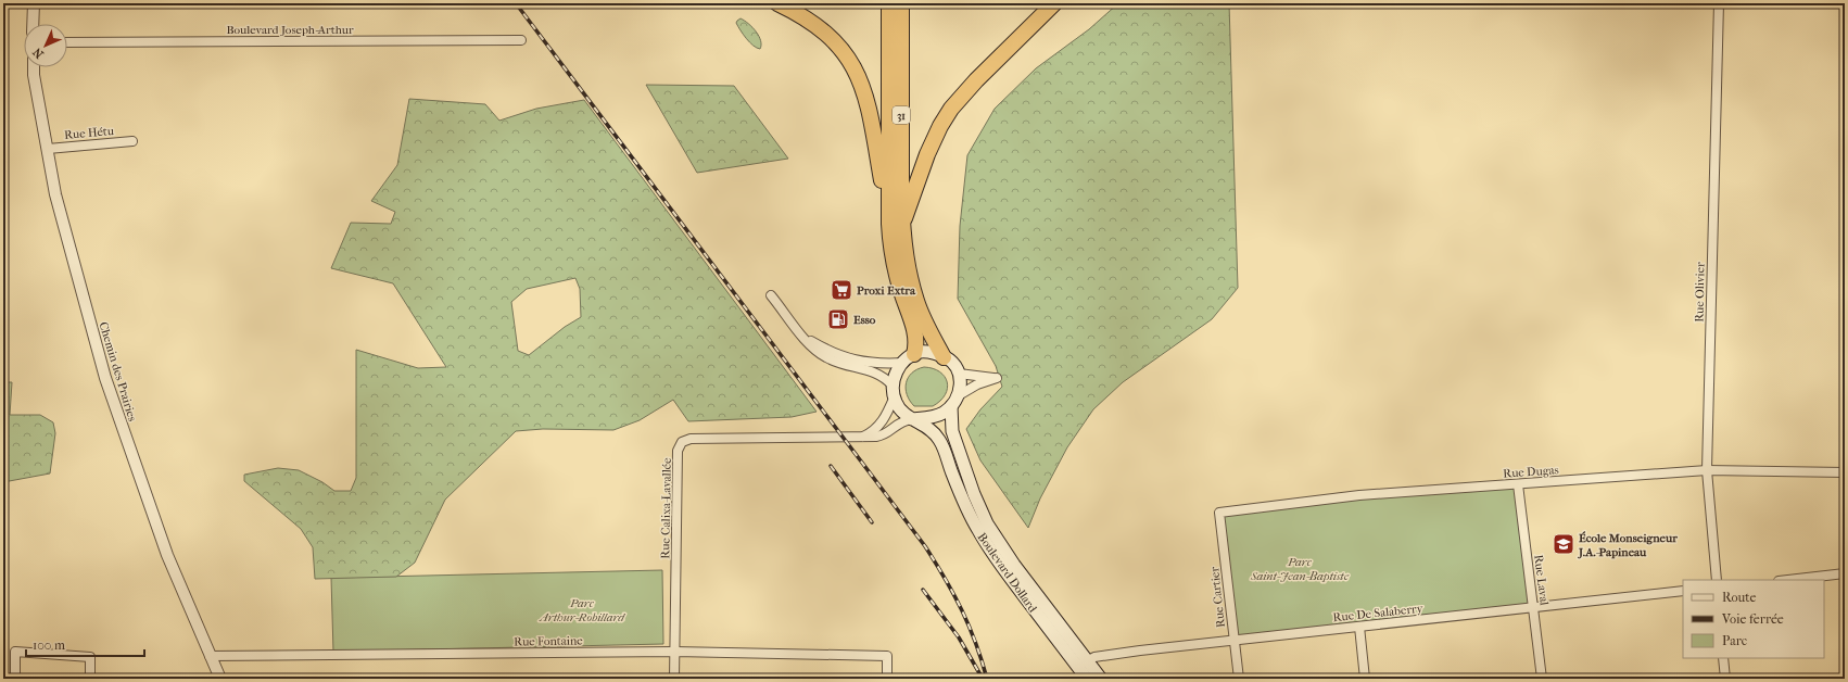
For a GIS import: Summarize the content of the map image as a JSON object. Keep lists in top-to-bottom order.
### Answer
{
  "streets": {
    "highway": ["31"],
    "main road": ["Boulevard Dollard"],
    "street": [
      "Boulevard Joseph-Arthur",
      "Rue Hétu",
      "Rue Olivier",
      "Chemin des Prairies",
      "Rue Dugas",
      "Rue Calixa-Lavallée",
      "Rue Laval",
      "Rue Cartier",
      "Rue De Salaberry",
      "Rue Fontaine"
    ]
  },
  "crossings": [
    ["31", "Rue Calixa-Lavallée"],
    ["31", "Boulevard Dollard"],
    ["Rue Hétu", "Chemin des Prairies"],
    ["Rue Olivier", "Rue Dugas"],
    ["Chemin des Prairies", "Rue Fontaine"],
    ["Rue Dugas", "Rue Laval"],
    ["Rue Dugas", "Rue Cartier"],
    ["Rue Calixa-Lavallée", "Boulevard Dollard"],
    ["Rue Calixa-Lavallée", "Rue Fontaine"],
    ["Boulevard Dollard", "Rue De Salaberry"],
    ["Rue Laval", "Rue De Salaberry"],
    ["Rue Cartier", "Rue De Salaberry"]
  ],
  "parks": ["Parc Saint-Jean-Baptiste", "Parc Arthur-Robillard"],
  "places": {
    "supermarket": ["Proxi Extra"],
    "fuel station": ["Esso"],
    "school or university": ["École Monseigneur J.A.-Papineau"]
  },
  "legend": ["Route", "Voie ferrée", "Parc"],
  "scale_bar": "100 m",
  "north": "bottom left"
}
